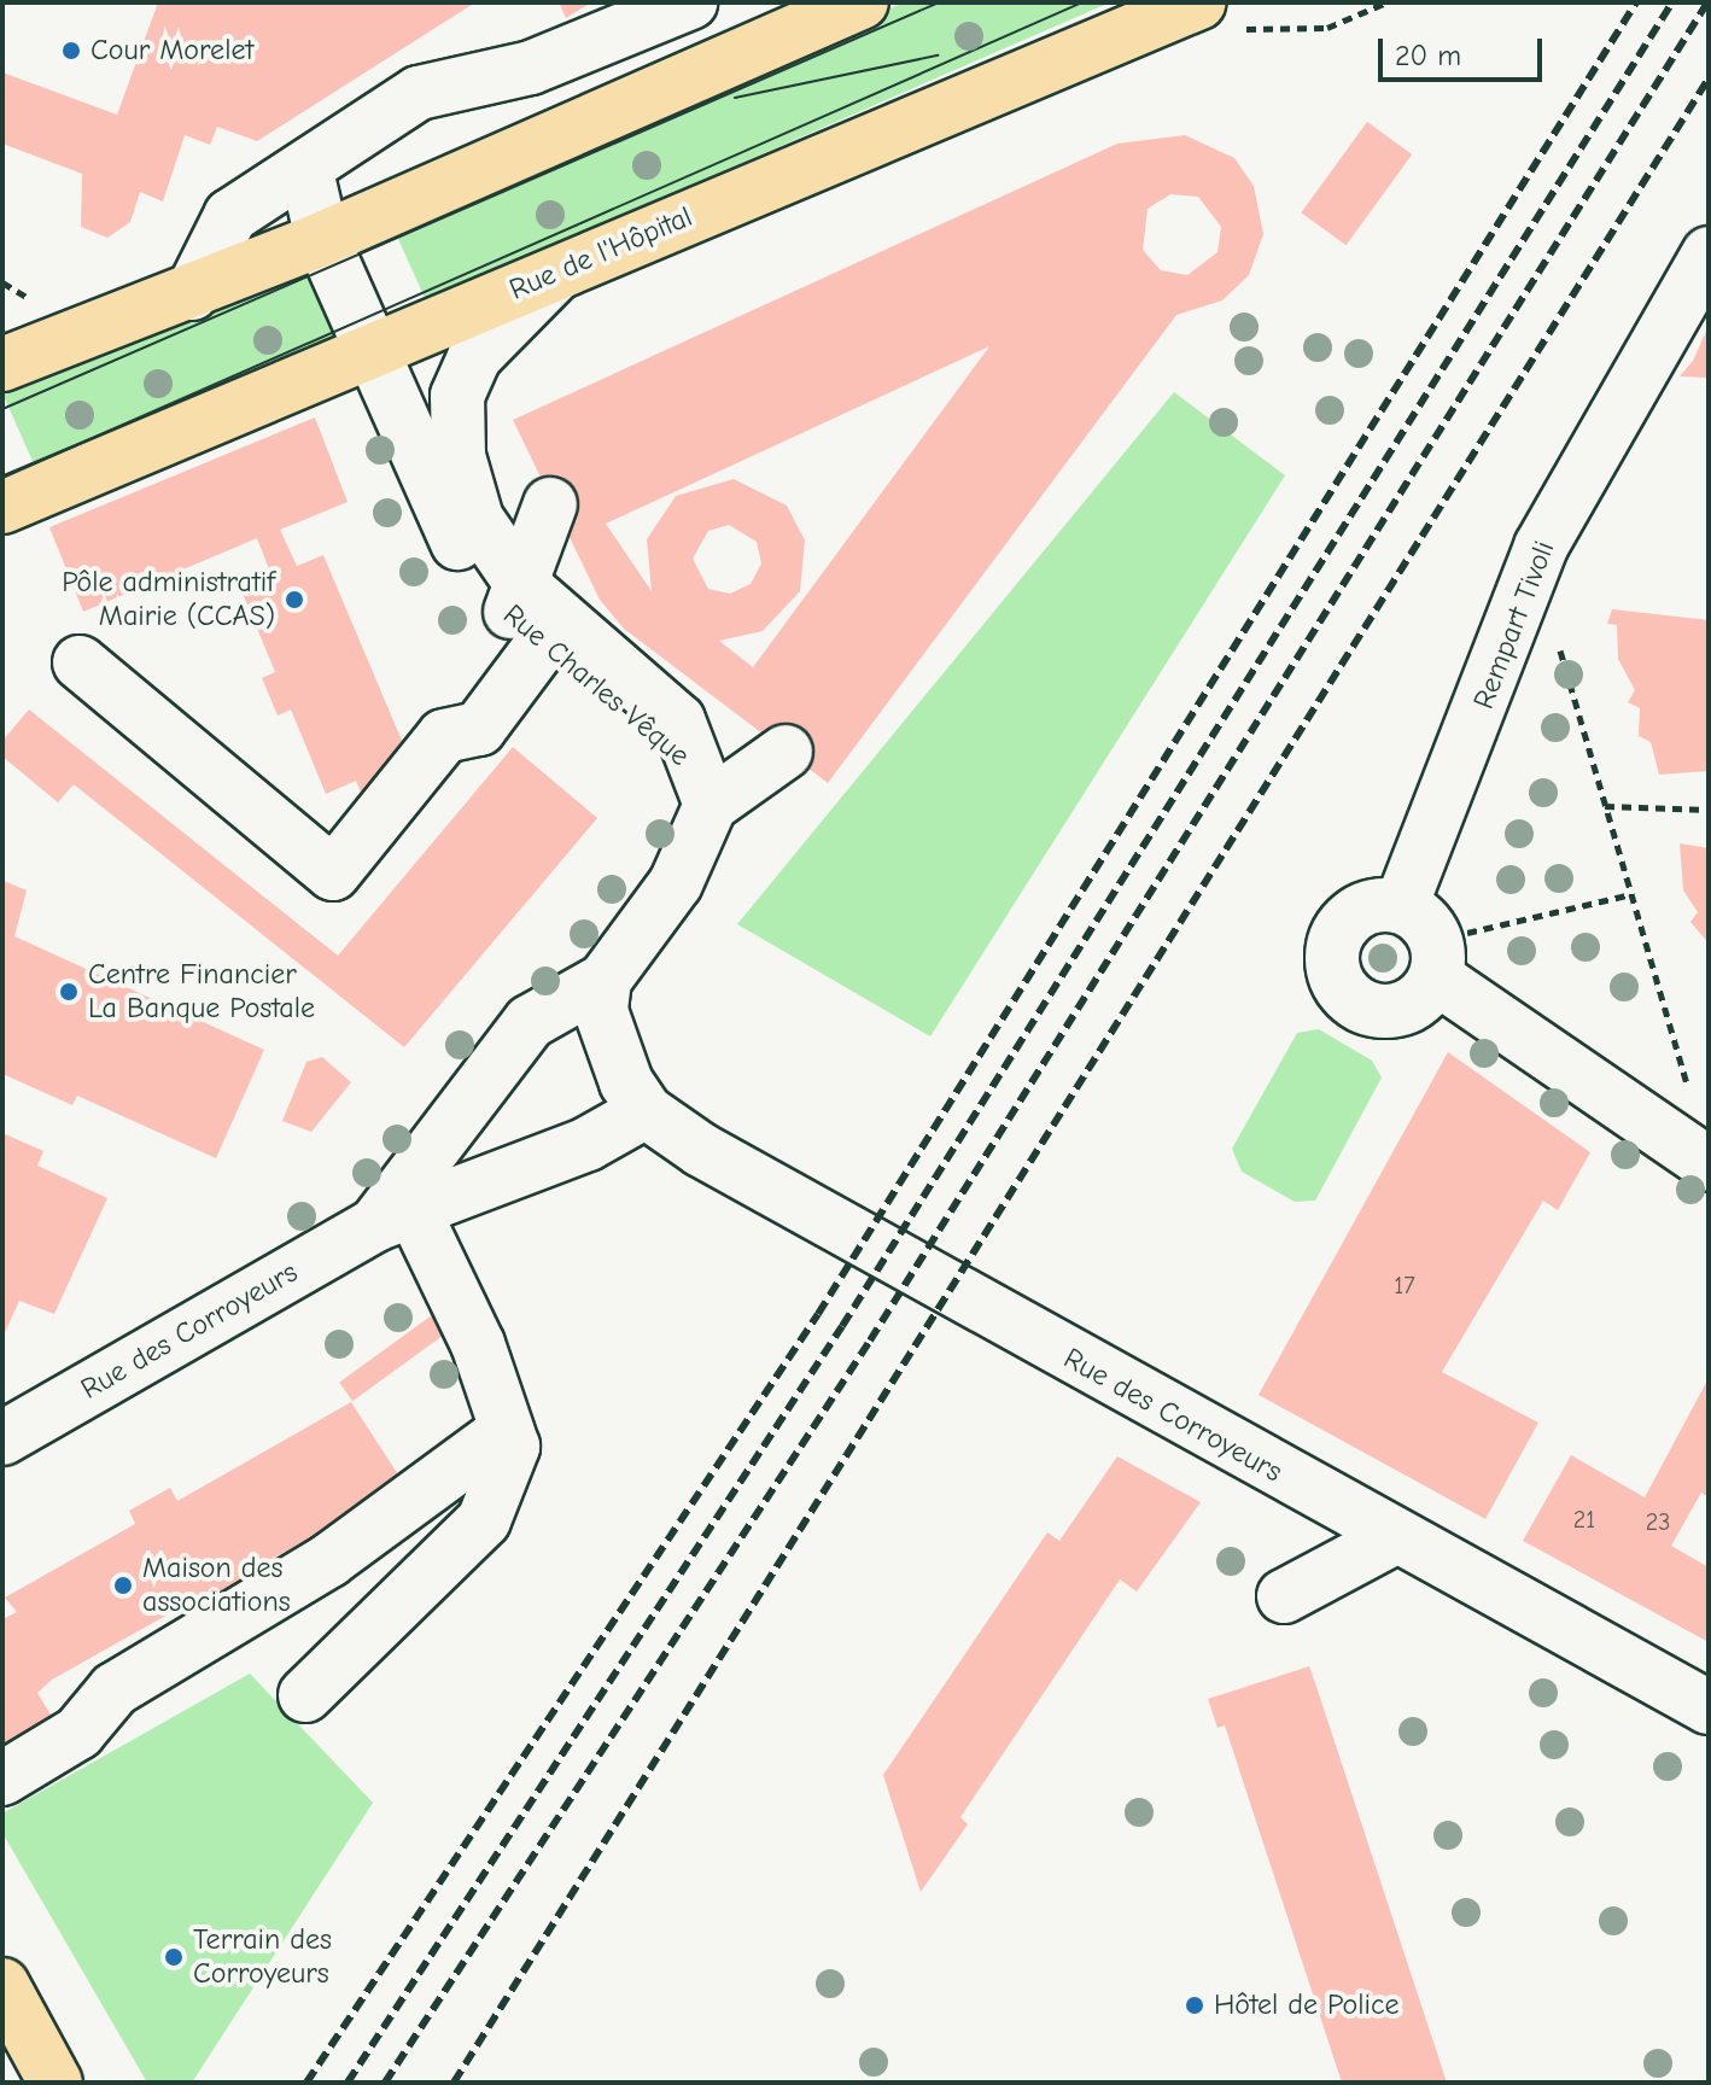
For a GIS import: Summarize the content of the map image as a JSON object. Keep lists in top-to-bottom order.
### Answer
{
  "streets": {
    "main road": ["Rue de l'Hôpital"],
    "street": ["Rempart Tivoli", "Rue Charles Vêque", "Rue des Corroyeurs"]
  },
  "crossings": [
    ["Rue de l'Hôpital", "Rue Charles Vêque"],
    ["Rue Charles Vêque", "Rue des Corroyeurs"]
  ],
  "places": [
    "Cour Morelet",
    "Pôle administratif Mairie (CCAS)",
    "Centre Financier La Banque Postale",
    "Maison des associations",
    "Terrain des Corroyeurs",
    "Hôtel de Police"
  ],
  "house_numbers": ["17", "21", "23"],
  "scale_bar": "20 m"
}
